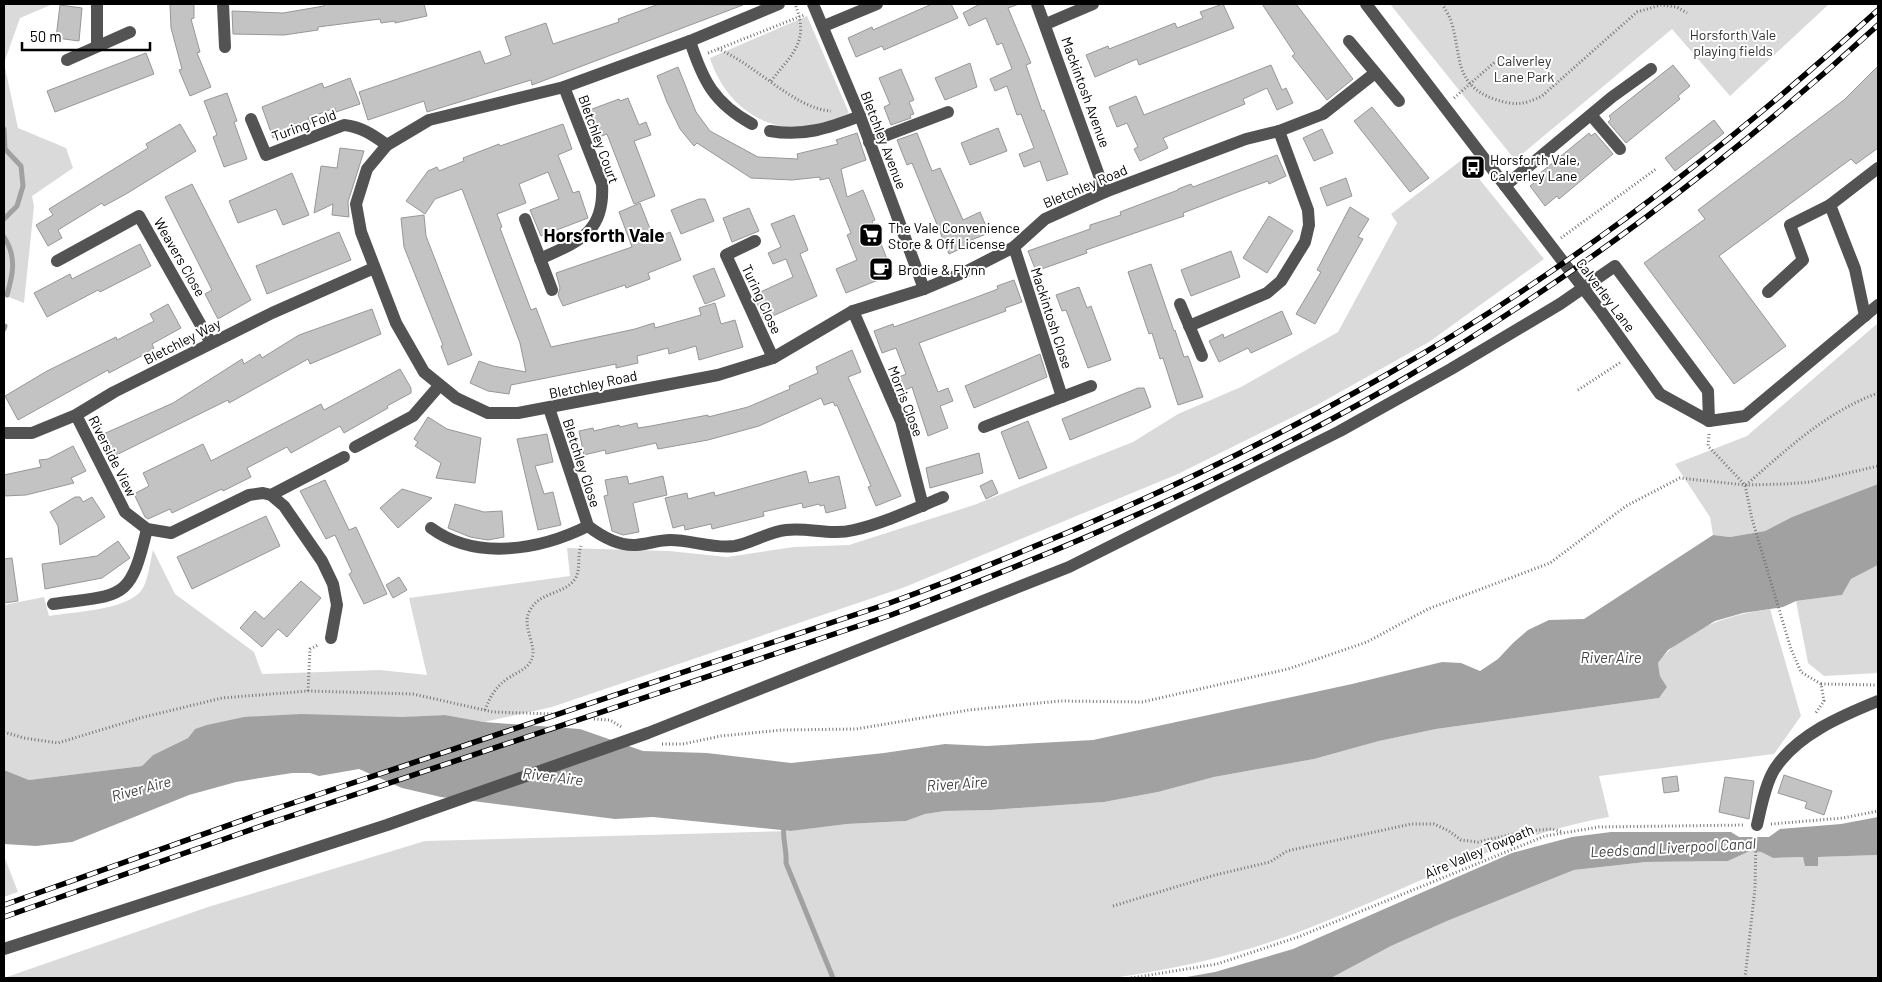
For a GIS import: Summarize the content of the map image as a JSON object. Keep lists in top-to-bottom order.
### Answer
{
  "streets": {
    "street": [
      "Mackintosh Avenue",
      "Turing Fold",
      "Bletchley Court",
      "Bletchley Avenue",
      "Bletchley Road",
      "Weavers Close",
      "Calverley Lane",
      "Turing Close",
      "Mackintosh Close",
      "Bletchley Way",
      "Morris Close",
      "Riverside View",
      "Bletchley Close"
    ],
    "path": ["Aire Valley Towpath"]
  },
  "crossings": [
    ["Mackintosh Avenue", "Bletchley Road"],
    ["Turing Fold", "Bletchley Road"],
    ["Bletchley Court", "Bletchley Road"],
    ["Bletchley Avenue", "Bletchley Road"],
    ["Bletchley Road", "Turing Close"],
    ["Bletchley Road", "Mackintosh Close"],
    ["Bletchley Road", "Bletchley Way"],
    ["Bletchley Road", "Morris Close"],
    ["Bletchley Road", "Bletchley Close"],
    ["Weavers Close", "Bletchley Way"],
    ["Bletchley Way", "Riverside View"],
    ["Morris Close", "Bletchley Close"]
  ],
  "districts": ["Horsforth Vale"],
  "water": ["River Aire", "Leeds and Liverpool Canal"],
  "parks": ["Horsforth Vale playing fields", "Calverley Lane Park"],
  "places": {
    "bus stop": ["Horsforth Vale, Calverley Lane"],
    "supermarket": ["The Vale Convenience Store & Off License"],
    "cafe": ["Brodie & Flynn"]
  },
  "scale_bar": "50 m"
}
